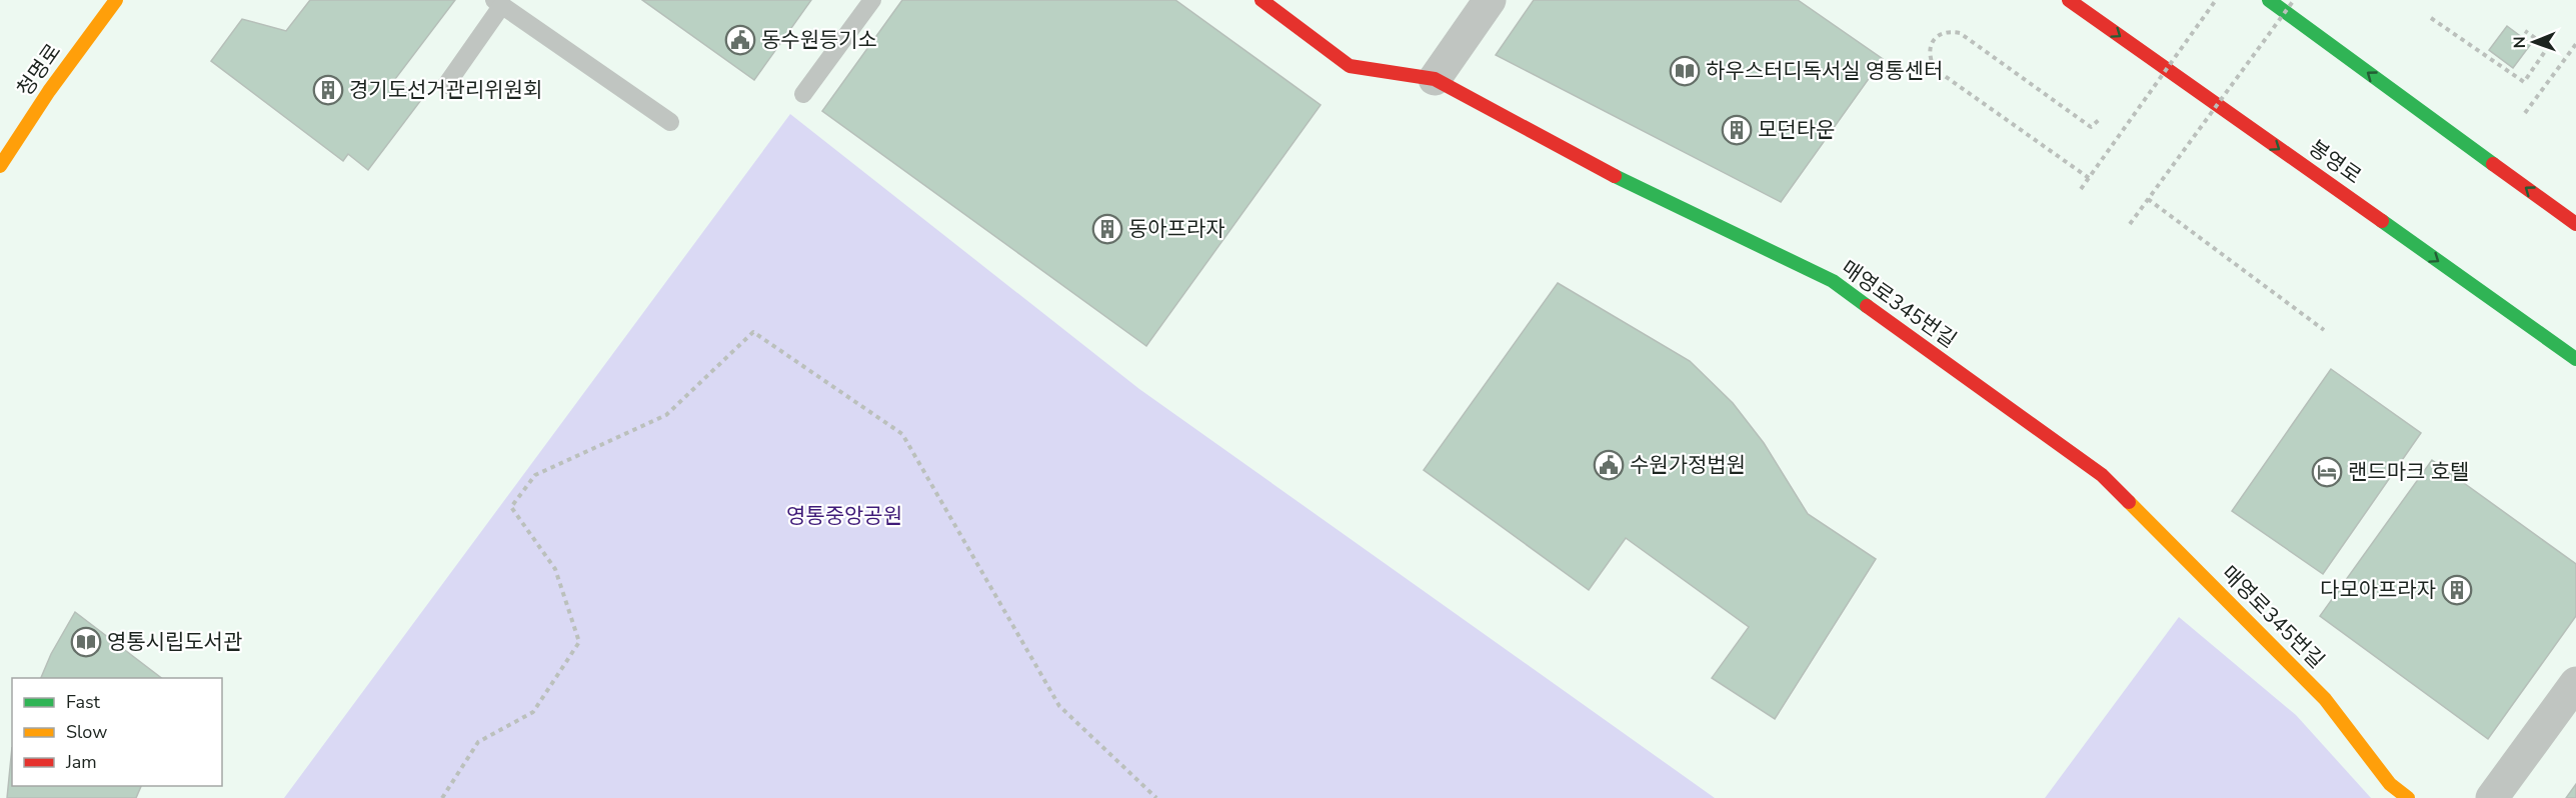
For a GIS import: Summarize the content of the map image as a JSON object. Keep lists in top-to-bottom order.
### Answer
{
  "streets": {
    "street": ["청명로", "봉영로", "매영로345번길"]
  },
  "parks": ["영통중앙공원"],
  "places": {
    "public building": ["동수원등기소", "수원가정법원"],
    "library": ["하우스터디독서실 영통센터", "영통시립도서관"],
    "building": [
      "경기도선거관리위원회",
      "모던타운",
      "동아프라자",
      "다모아프라자"
    ],
    "hotel": ["랜드마크 호텔"]
  },
  "legend": ["Fast", "Slow", "Jam"],
  "north": "left"
}
